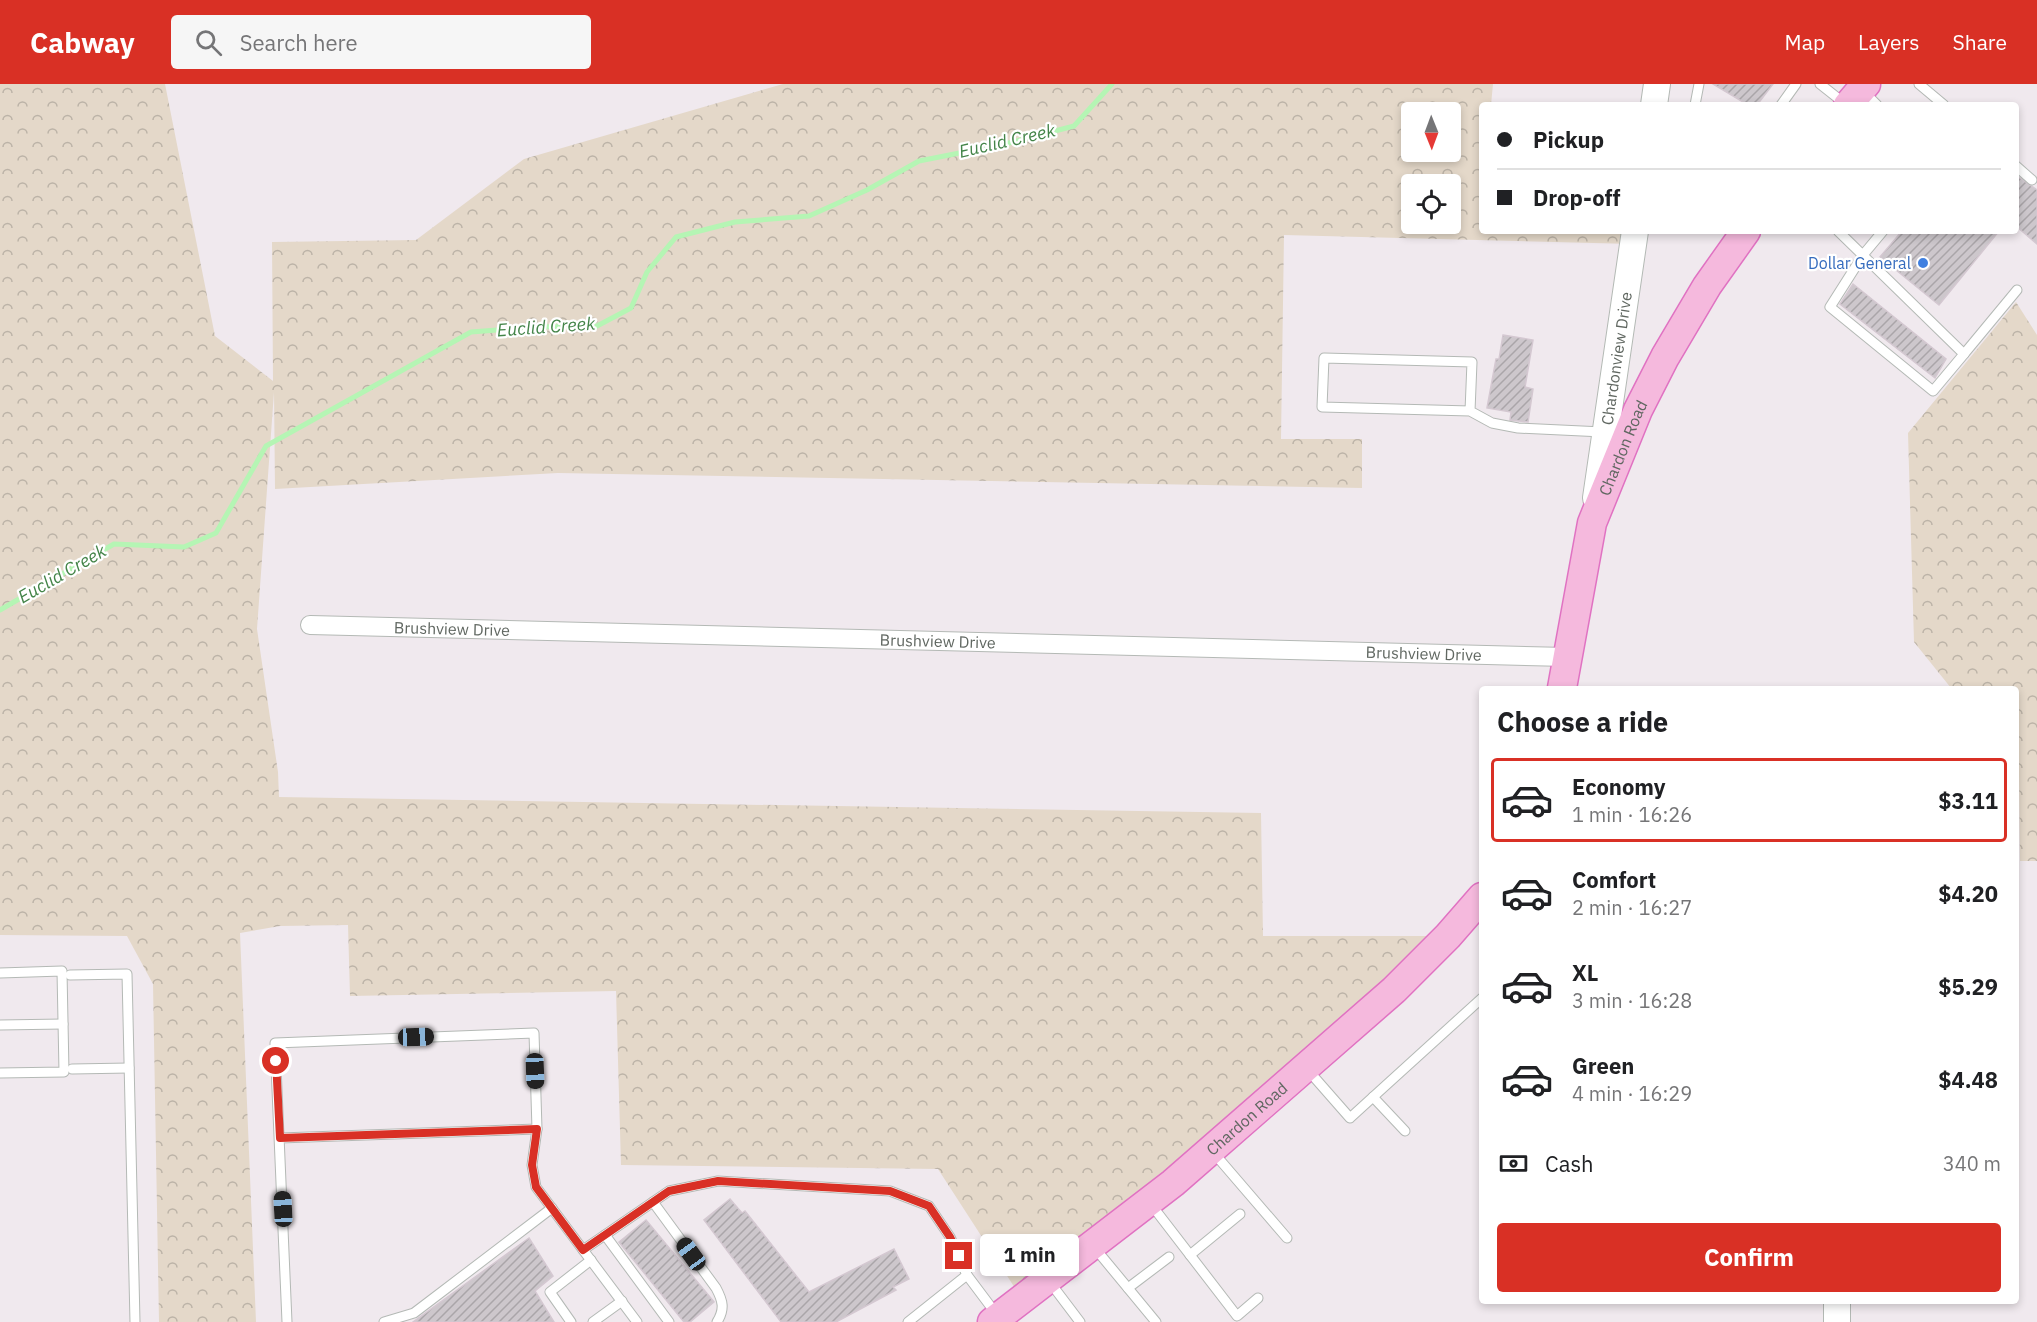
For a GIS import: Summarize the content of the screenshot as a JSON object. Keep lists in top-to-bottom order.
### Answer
{
  "streets": {
    "main road": ["Chardon Road"],
    "street": ["Chardonview Drive", "Brushview Drive"]
  },
  "crossings": [
    ["Chardonview Drive", "Chardon Road"],
    ["Chardon Road", "Brushview Drive"]
  ],
  "water": ["Euclid Creek"],
  "places": ["Dollar General"],
  "north": "bottom",
  "page": {
    "header": "Cabway",
    "search": "Search here",
    "nav": ["Map", "Layers", "Share"],
    "banner": ["Pickup", "Drop-off"],
    "heading": "Choose a ride",
    "list": [
      {
        "name": "Economy",
        "note": "1 min · 16:26",
        "value": "$3.11"
      },
      {
        "name": "Comfort",
        "note": "2 min · 16:27",
        "value": "$4.20"
      },
      {
        "name": "XL",
        "note": "3 min · 16:28",
        "value": "$5.29"
      },
      {
        "name": "Green",
        "note": "4 min · 16:29",
        "value": "$4.48"
      }
    ],
    "pay": ["Cash", "340 m"],
    "buttons": "Confirm",
    "bubble": "1 min"
  }
}
